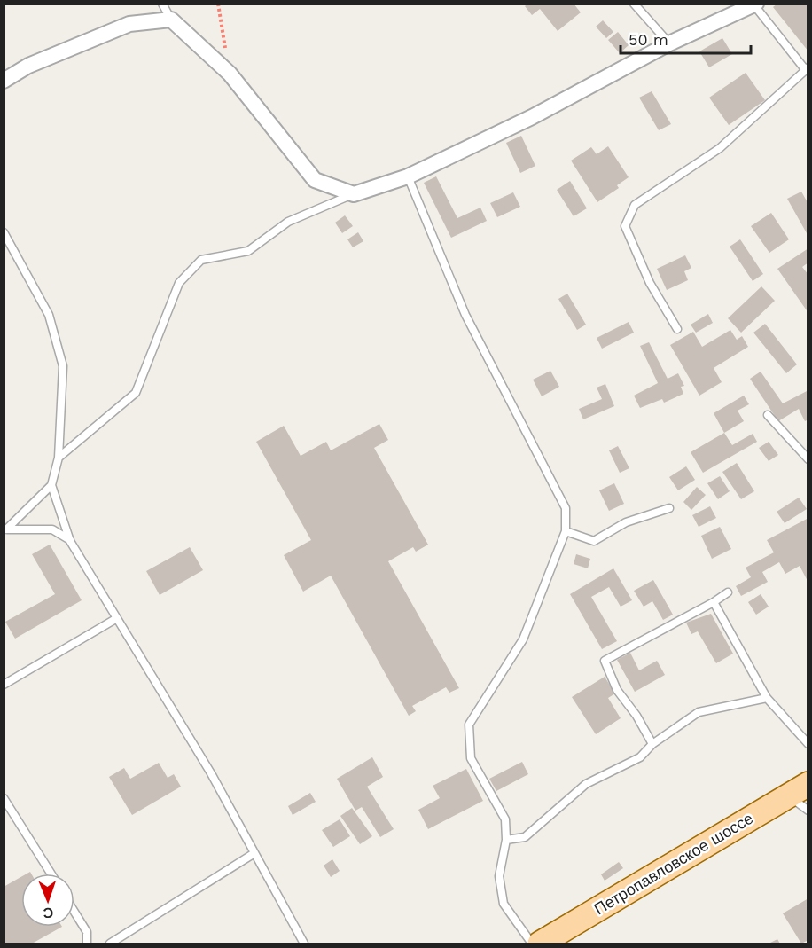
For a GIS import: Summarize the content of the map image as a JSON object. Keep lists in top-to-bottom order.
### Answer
{
  "streets": {
    "main road": ["Петропавловское шоссе"]
  },
  "scale_bar": "50 m",
  "north": "bottom"
}
